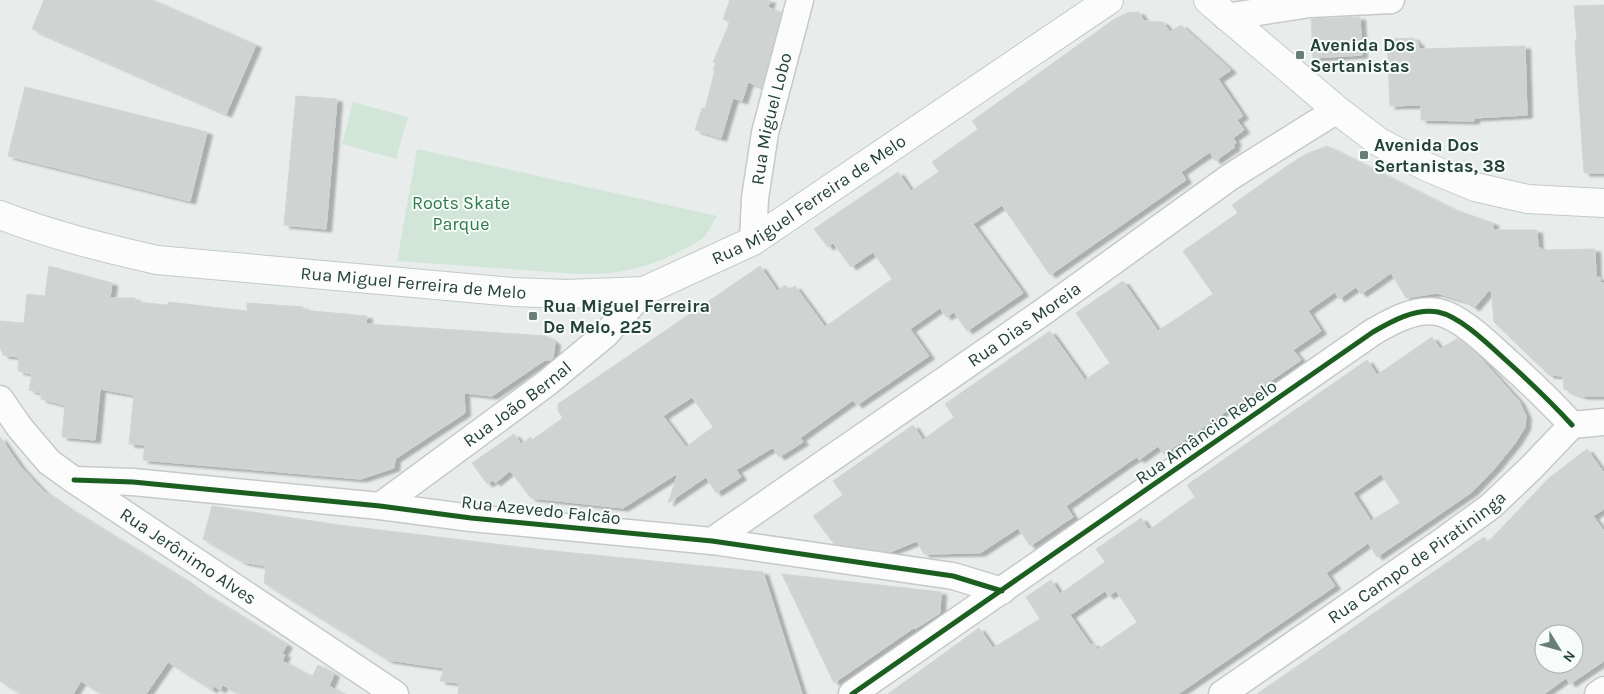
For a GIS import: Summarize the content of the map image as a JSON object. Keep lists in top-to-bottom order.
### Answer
{
  "streets": {
    "main road": ["Rua Miguel Ferreira de Melo"],
    "street": [
      "Rua Miguel Lobo",
      "Rua Dias Moreia",
      "Rua João Bernal",
      "Rua Amâncio Rebelo",
      "Rua Azevedo Falcão",
      "Rua Jerônimo Alves",
      "Rua Campo de Piratininga"
    ]
  },
  "crossings": [
    ["Rua Miguel Lobo", "Rua Miguel Ferreira de Melo"],
    ["Rua Miguel Ferreira de Melo", "Rua João Bernal"],
    ["Rua Dias Moreia", "Rua Azevedo Falcão"],
    ["Rua João Bernal", "Rua Azevedo Falcão"],
    ["Rua Amâncio Rebelo", "Rua Azevedo Falcão"],
    ["Rua Amâncio Rebelo", "Rua Campo de Piratininga"],
    ["Rua Azevedo Falcão", "Rua Jerônimo Alves"]
  ],
  "parks": ["Roots Skate Parque"],
  "places": {
    "transit": ["Avenida Dos Sertanistas", "Avenida Dos Sertanistas, 38", "Rua Miguel Ferreira De Melo, 225"]
  },
  "north": "bottom right"
}
